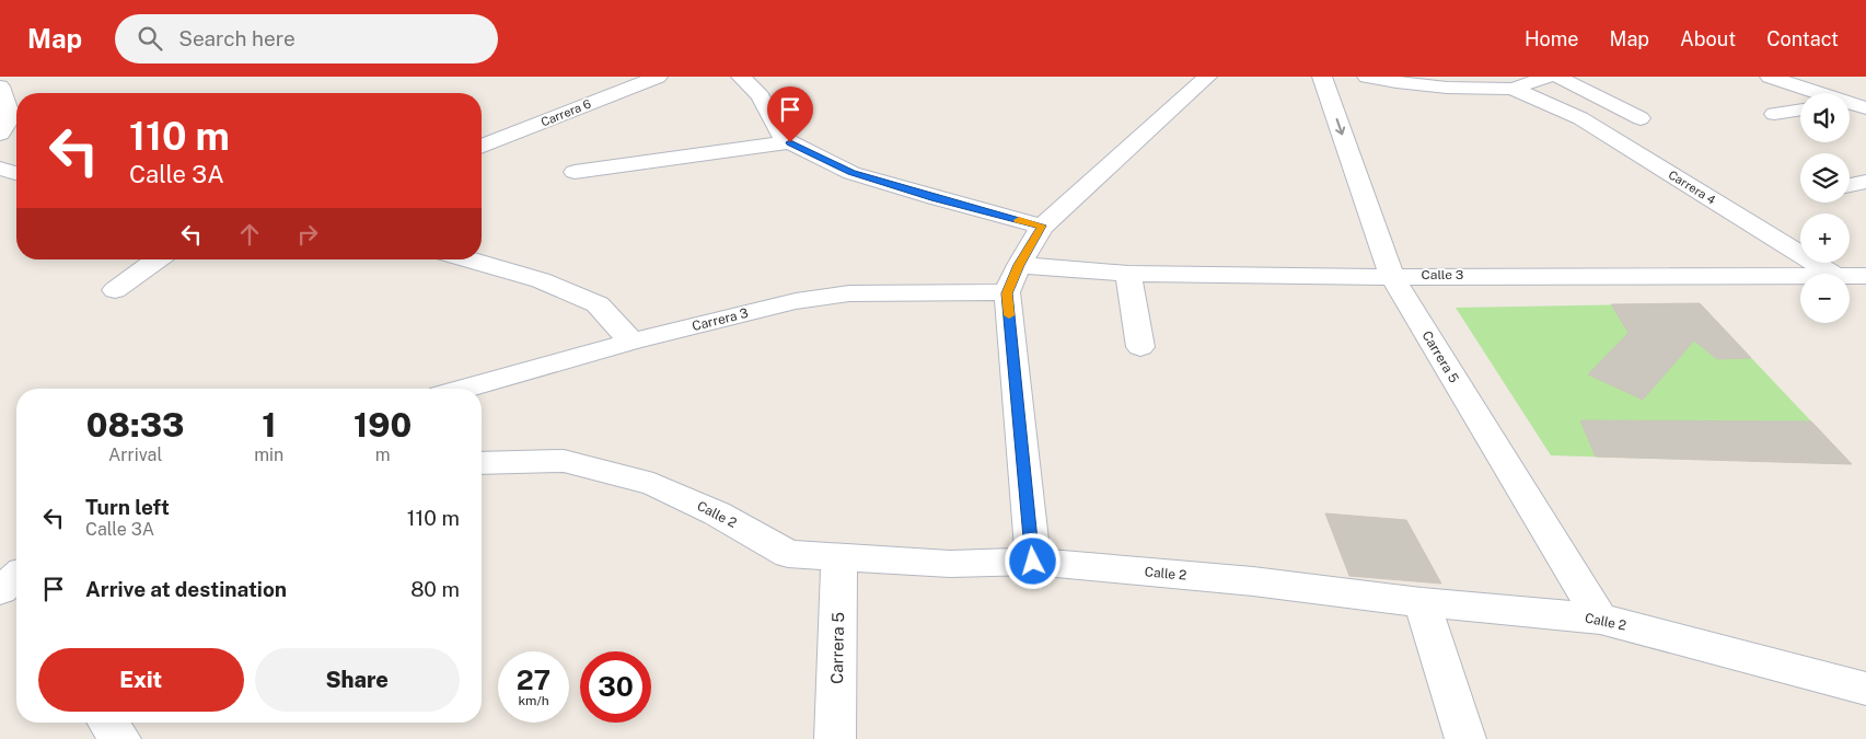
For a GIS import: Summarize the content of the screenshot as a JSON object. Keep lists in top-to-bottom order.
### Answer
{
  "streets": {
    "street": [
      "Carrera 6",
      "Carrera 4",
      "Calle 3",
      "Carrera 3",
      "Carrera 5",
      "Calle 2"
    ]
  },
  "crossings": [
    ["Calle 3", "Carrera 5"],
    ["Carrera 5", "Calle 2"]
  ],
  "page": {
    "header": "Map",
    "search": "Search here",
    "nav": [
      "Home",
      "Map",
      "About",
      "Contact"
    ],
    "map_buttons": ["+", "−"],
    "turn": ["110 m", "Calle 3A"],
    "eta": [
      "08:33",
      "Arrival",
      "1",
      "min",
      "190",
      "m"
    ],
    "list": [
      {
        "name": "Turn left",
        "note": "Calle 3A",
        "value": "110 m"
      },
      {
        "name": "Arrive at destination",
        "value": "80 m"
      }
    ],
    "buttons": ["Exit", "Share"],
    "speed": "27 km/h",
    "limit": "30"
  }
}
